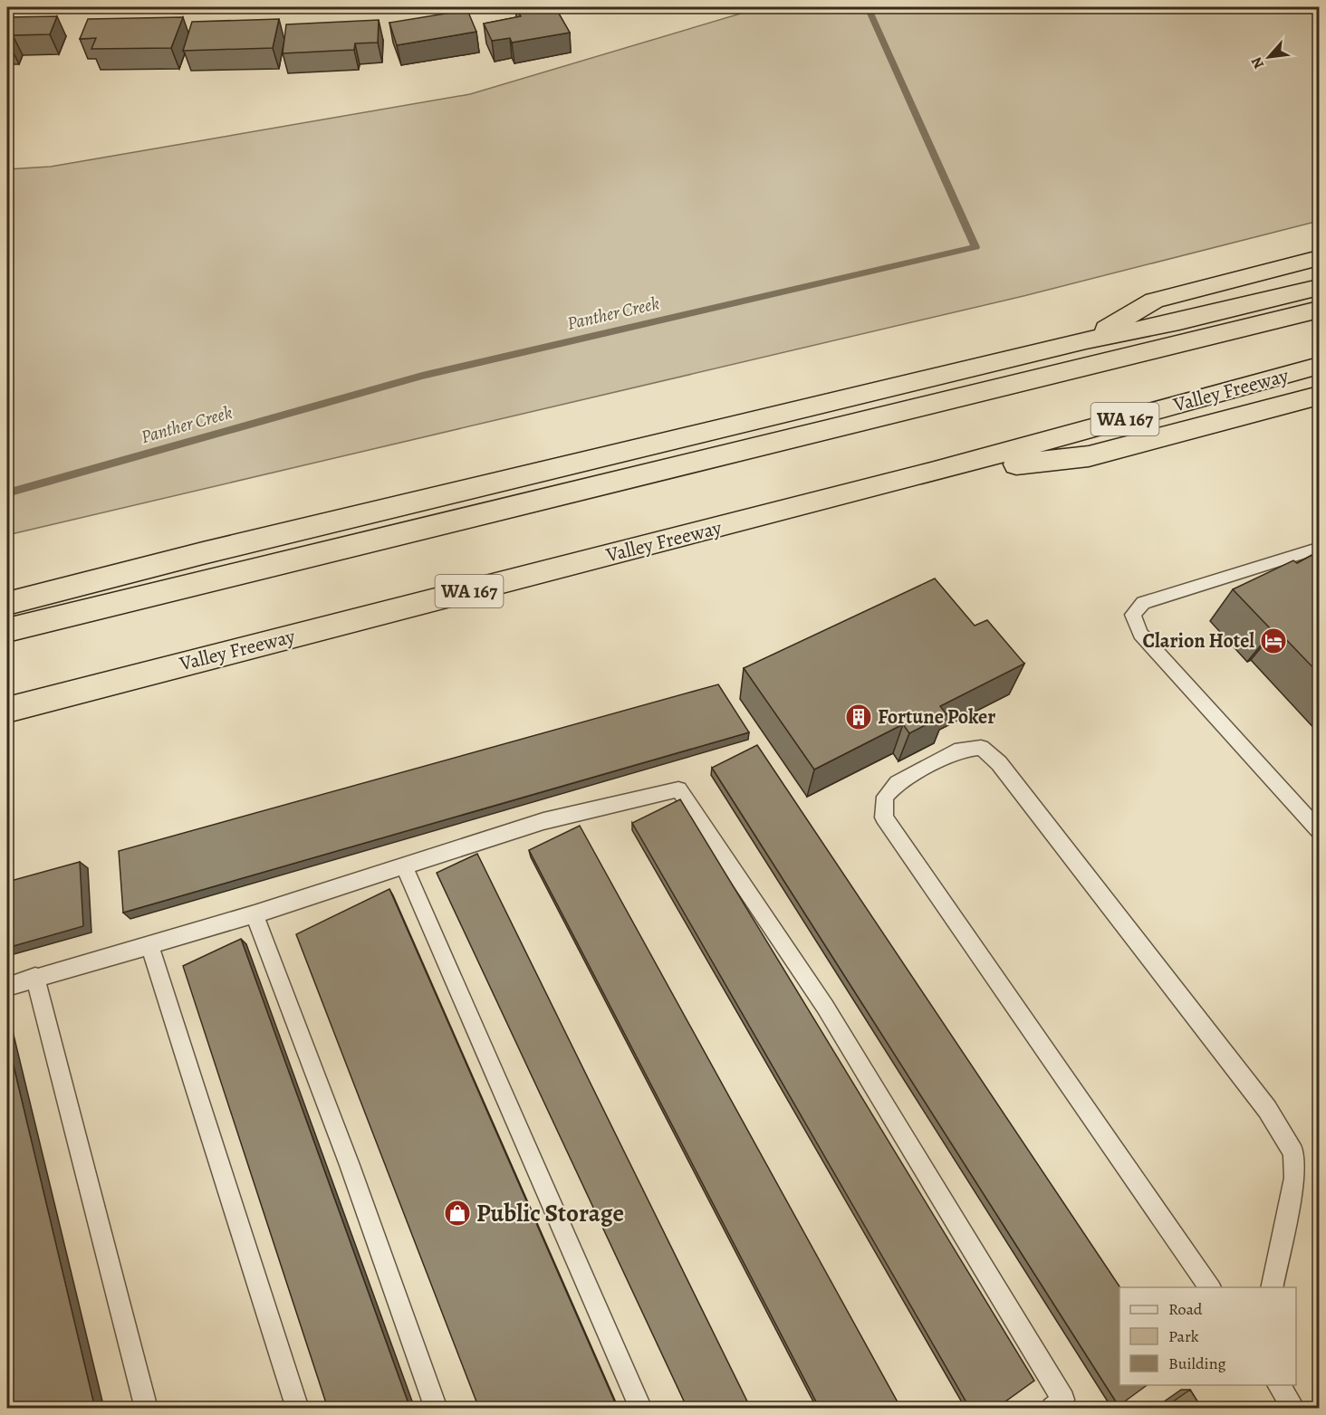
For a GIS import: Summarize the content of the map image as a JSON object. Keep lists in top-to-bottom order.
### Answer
{
  "streets": {
    "highway": ["Valley Freeway", "WA 167"]
  },
  "water": ["Panther Creek"],
  "places": {
    "hotel": ["Clarion Hotel"],
    "building": ["Fortune Poker"],
    "shop": ["Public Storage"]
  },
  "legend": ["Road", "Park", "Building"],
  "north": "bottom left"
}
